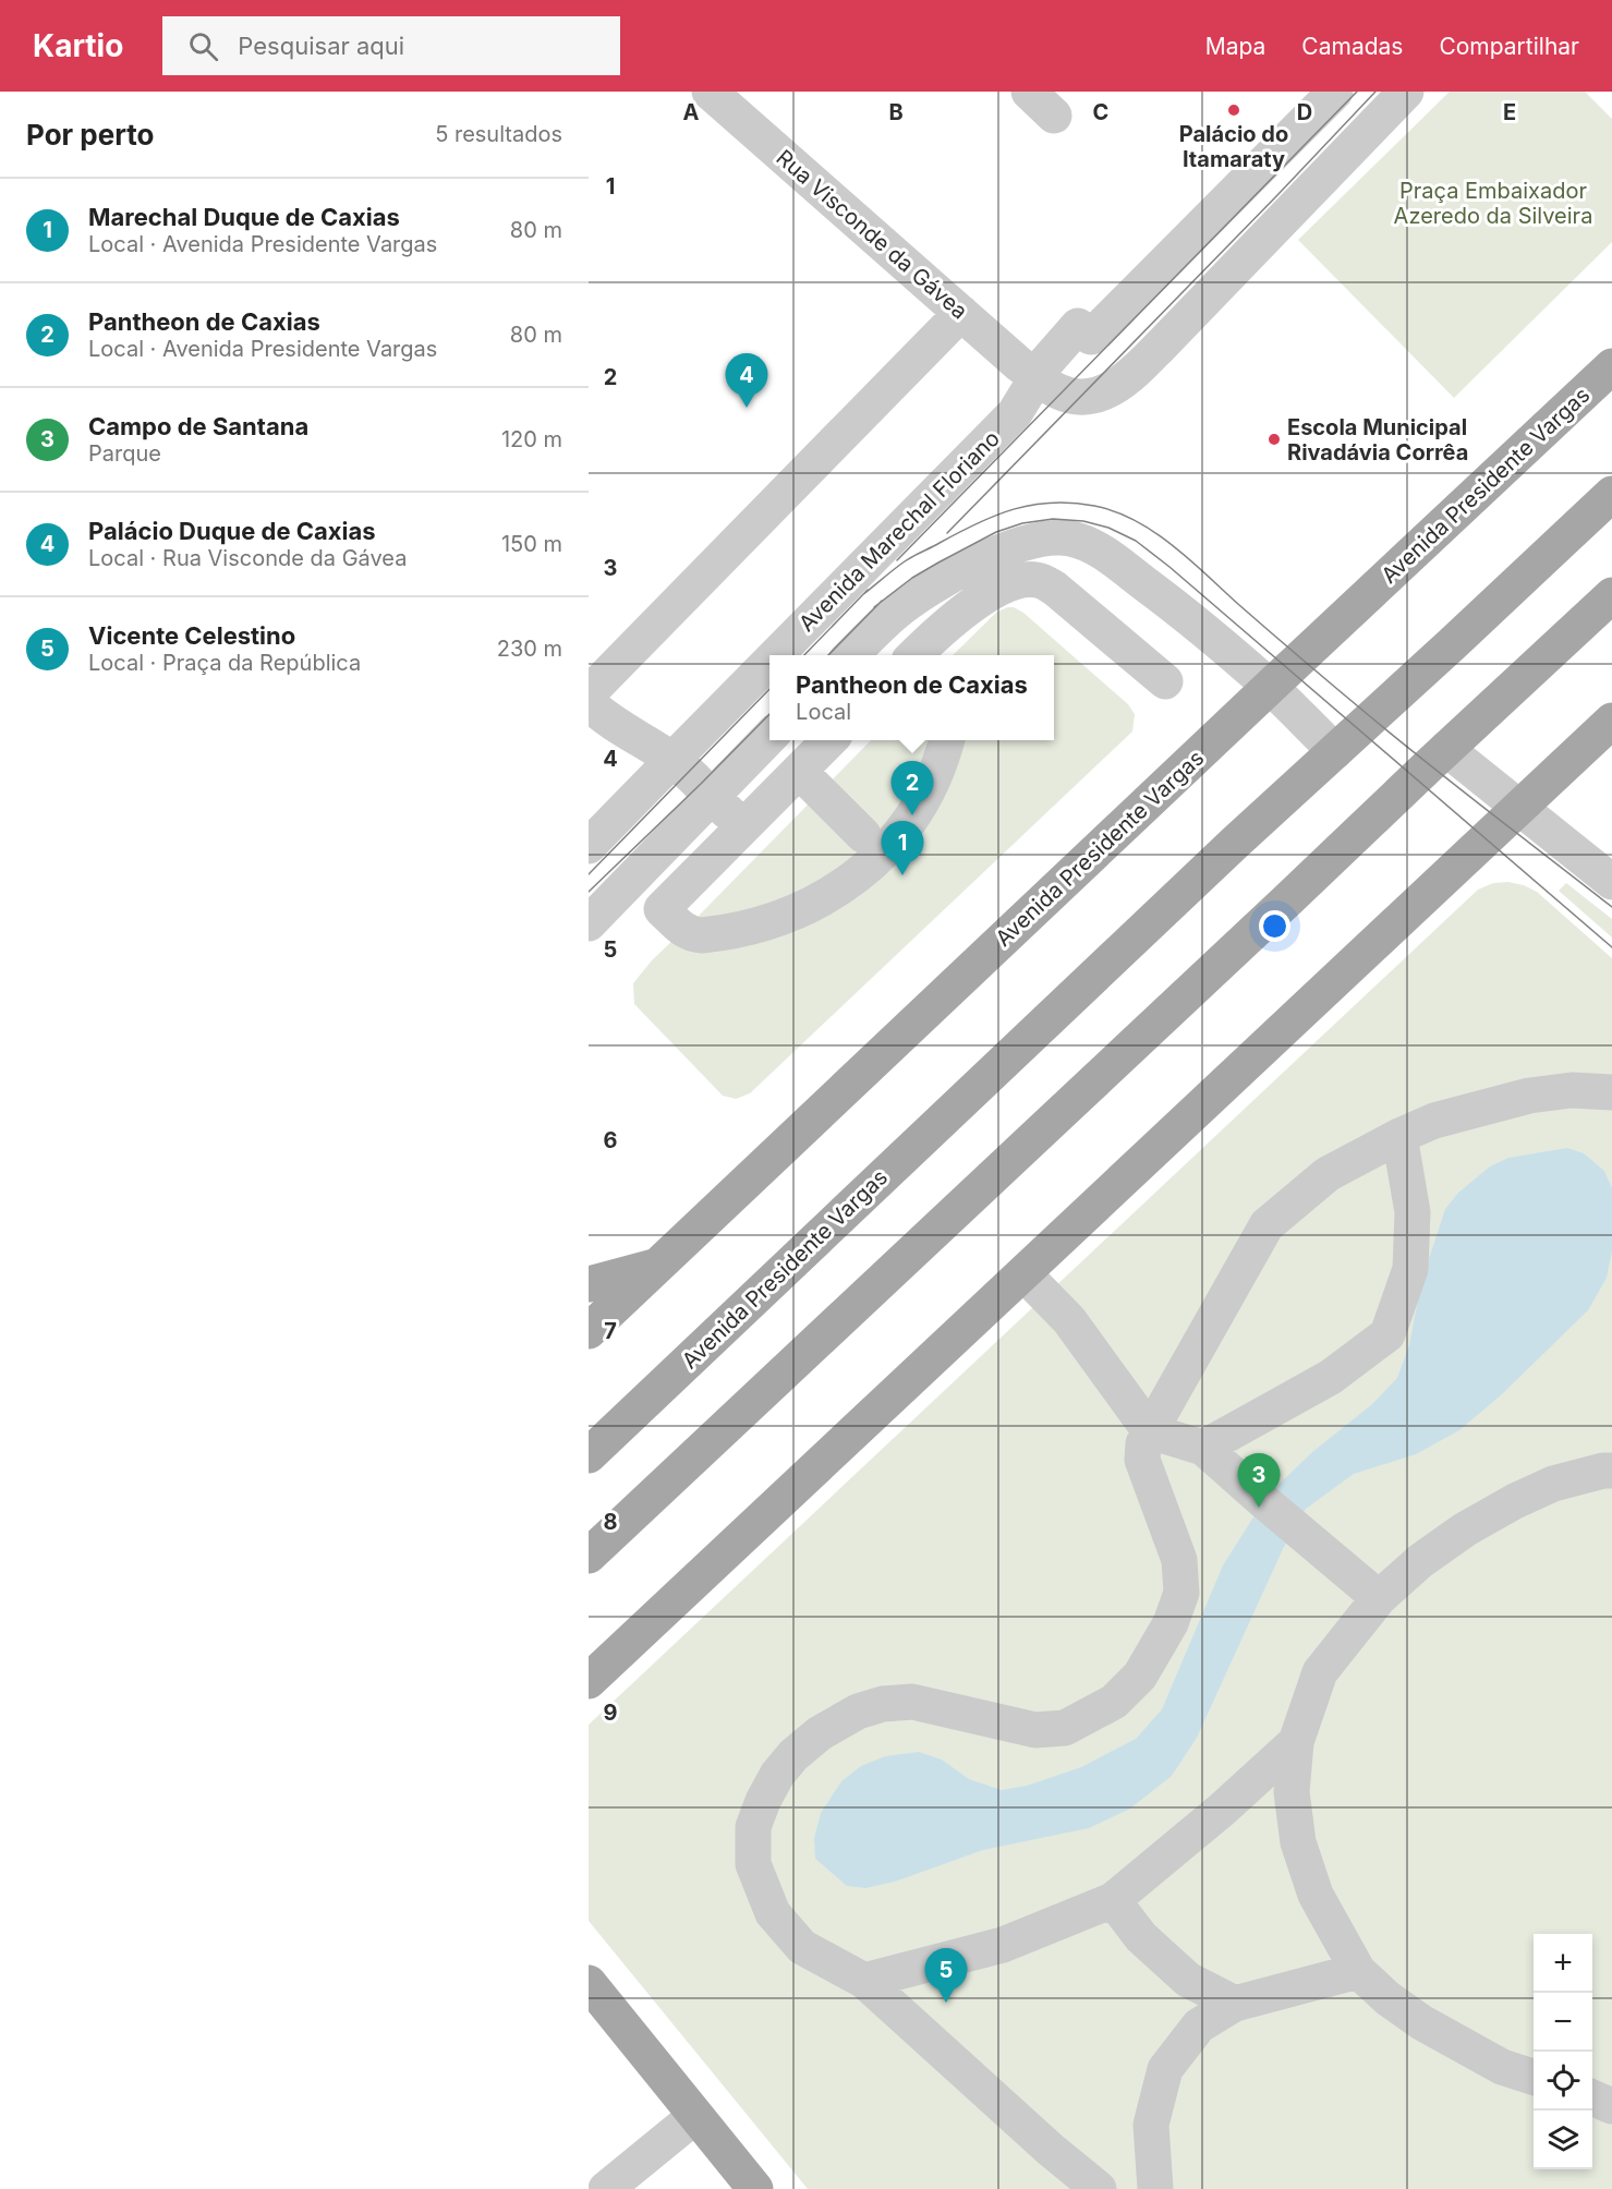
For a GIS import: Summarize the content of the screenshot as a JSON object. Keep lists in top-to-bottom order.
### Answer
{
  "streets": {
    "main road": ["Avenida Presidente Vargas"],
    "street": ["Rua Visconde da Gávea", "Avenida Marechal Floriano"]
  },
  "crossings": [
    ["Rua Visconde da Gávea", "Avenida Marechal Floriano"]
  ],
  "parks": ["Praça Embaixador Azeredo da Silveira"],
  "places": ["Palácio do Itamaraty", "Escola Municipal Rivadávia Corrêa"],
  "page": {
    "header": "Kartio",
    "search": "Pesquisar aqui",
    "nav": ["Mapa", "Camadas", "Compartilhar"],
    "heading": ["Por perto", "5 resultados"],
    "list": [
      {
        "mark": "1",
        "name": "Marechal Duque de Caxias",
        "note": "Local · Avenida Presidente Vargas",
        "value": "80 m"
      },
      {
        "mark": "2",
        "name": "Pantheon de Caxias",
        "note": "Local · Avenida Presidente Vargas",
        "value": "80 m"
      },
      {
        "mark": "3",
        "name": "Campo de Santana",
        "note": "Parque",
        "value": "120 m"
      },
      {
        "mark": "4",
        "name": "Palácio Duque de Caxias",
        "note": "Local · Rua Visconde da Gávea",
        "value": "150 m"
      },
      {
        "mark": "5",
        "name": "Vicente Celestino",
        "note": "Local · Praça da República",
        "value": "230 m"
      }
    ],
    "pins": [
      "4",
      "2",
      "1",
      "3",
      "5"
    ],
    "popup": ["Pantheon de Caxias", "Local"],
    "map_buttons": ["+", "−"]
  },
  "grid": {
    "columns": [
      "A",
      "B",
      "C",
      "D",
      "E"
    ],
    "rows": [
      "1",
      "2",
      "3",
      "4",
      "5",
      "6",
      "7",
      "8",
      "9"
    ]
  }
}
